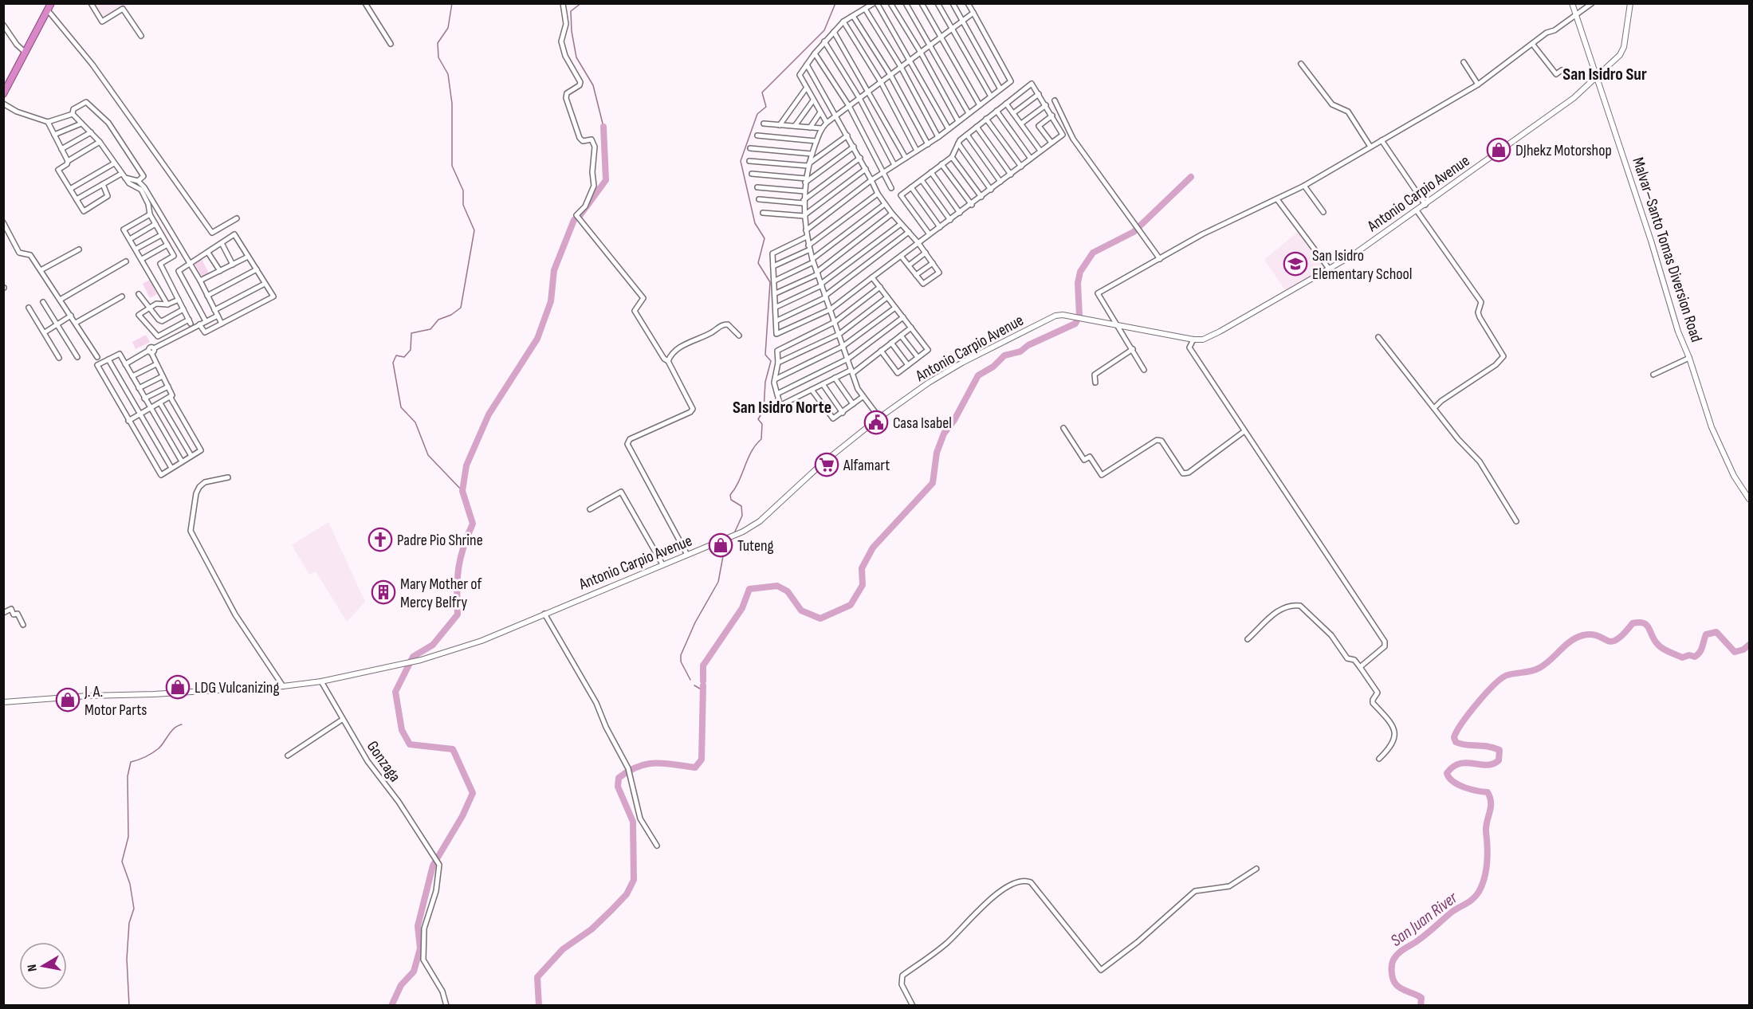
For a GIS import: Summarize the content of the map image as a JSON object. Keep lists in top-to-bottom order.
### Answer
{
  "streets": {
    "street": ["Antonio Carpio Avenue", "Malvar–Santo Tomas Diversion Road", "Gonzaga"]
  },
  "crossings": [
    ["Antonio Carpio Avenue", "Malvar–Santo Tomas Diversion Road"],
    ["Antonio Carpio Avenue", "Gonzaga"]
  ],
  "districts": ["San Isidro Sur", "San Isidro Norte"],
  "water": ["San Juan River"],
  "places": {
    "shop": [
      "DJhekz Motorshop",
      "Tuteng",
      "LDG Vulcanizing",
      "J. A. Motor Parts"
    ],
    "school or university": ["San Isidro Elementary School"],
    "public building": ["Casa Isabel"],
    "supermarket": ["Alfamart"],
    "church": ["Padre Pio Shrine"],
    "building": ["Mary Mother of Mercy Belfry"]
  },
  "north": "left"
}
